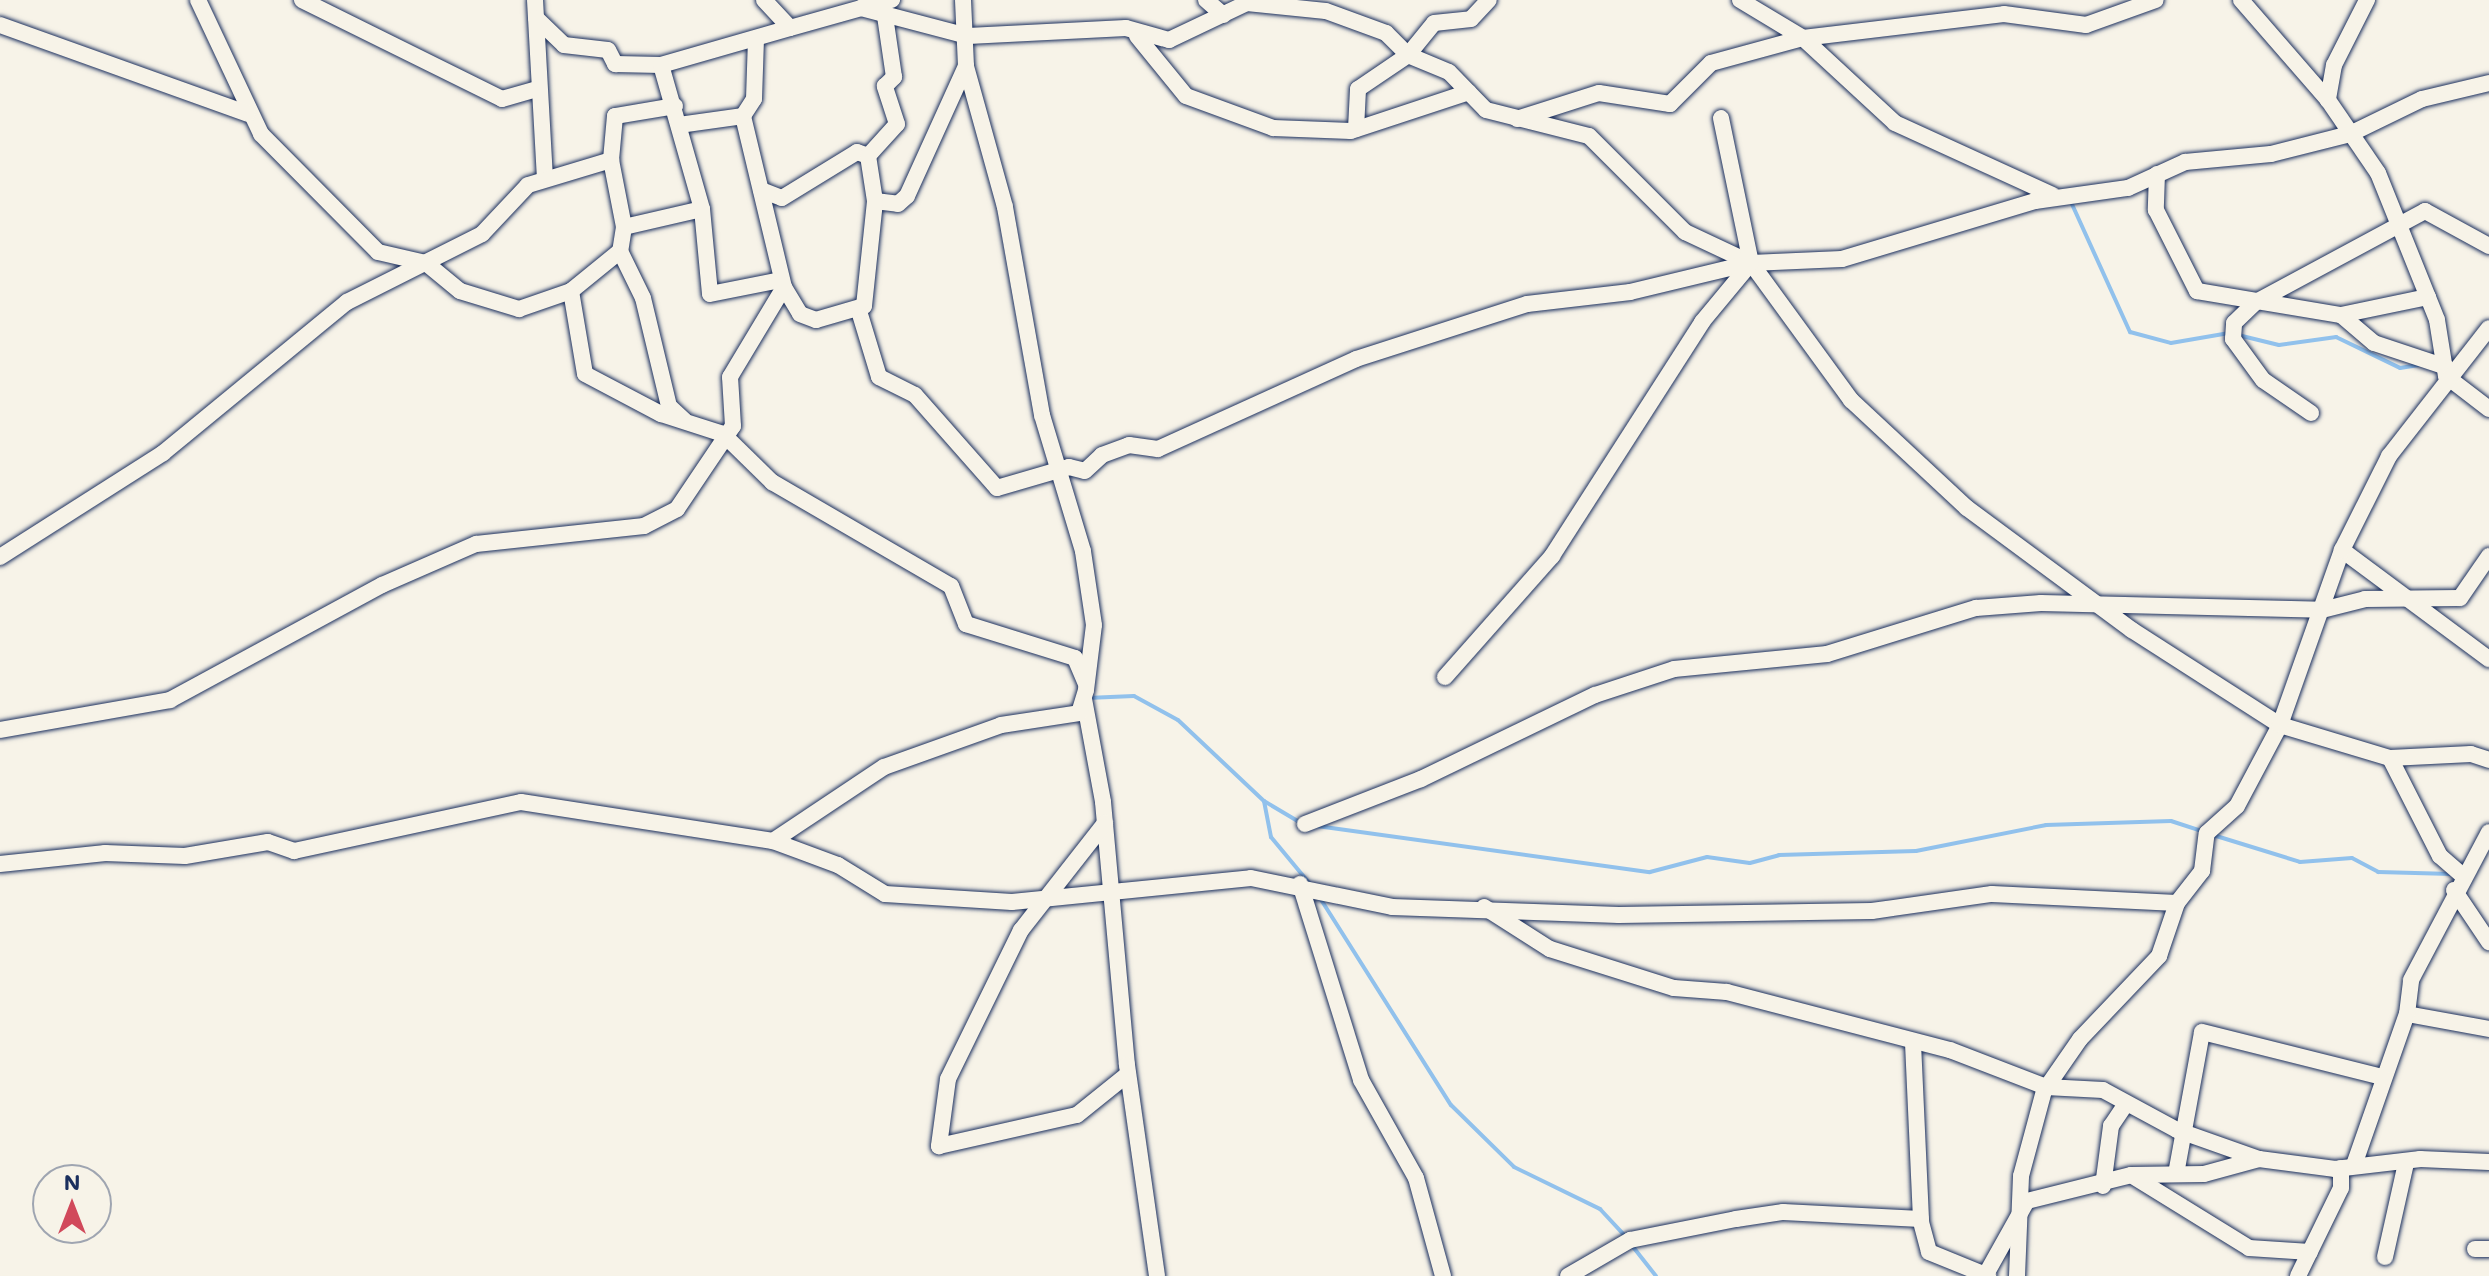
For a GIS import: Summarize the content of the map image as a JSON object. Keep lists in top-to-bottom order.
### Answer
{
  "north": "top"
}
